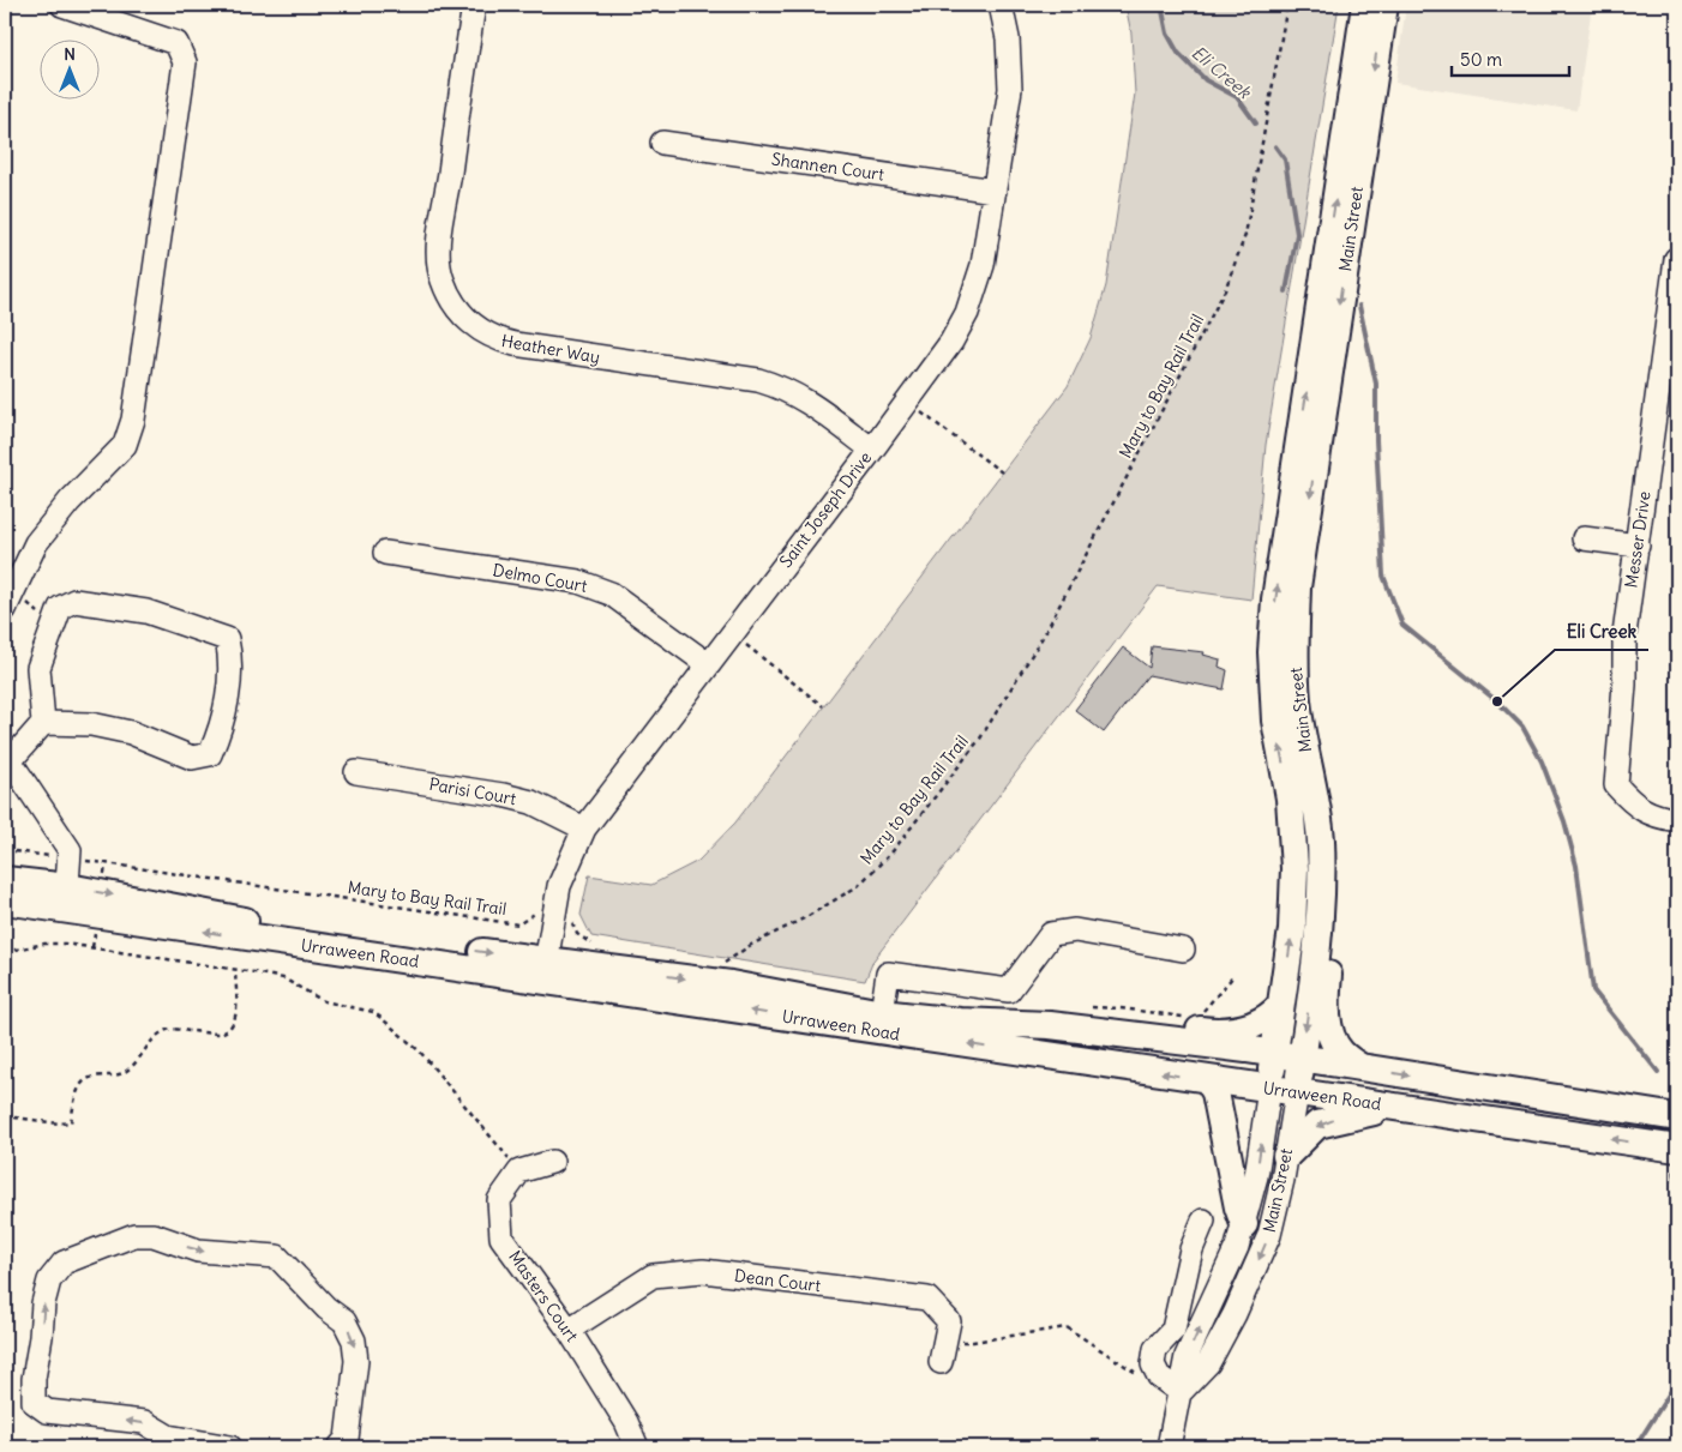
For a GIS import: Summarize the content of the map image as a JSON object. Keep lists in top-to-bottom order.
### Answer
{
  "streets": {
    "main road": ["Main Street", "Urraween Road"],
    "street": [
      "Shannen Court",
      "Heather Way",
      "Saint Joseph Drive",
      "Messer Drive",
      "Delmo Court",
      "Parisi Court",
      "Dean Court",
      "Masters Court"
    ],
    "path": ["Mary to Bay Rail Trail"]
  },
  "crossings": [
    ["Shannen Court", "Saint Joseph Drive"],
    ["Main Street", "Urraween Road"],
    ["Heather Way", "Saint Joseph Drive"],
    ["Mary to Bay Rail Trail", "Saint Joseph Drive"],
    ["Mary to Bay Rail Trail", "Urraween Road"],
    ["Saint Joseph Drive", "Delmo Court"],
    ["Saint Joseph Drive", "Parisi Court"],
    ["Saint Joseph Drive", "Urraween Road"],
    ["Dean Court", "Masters Court"]
  ],
  "water": ["Eli Creek"],
  "places": ["Eli Creek"],
  "scale_bar": "50 m",
  "north": "top"
}
